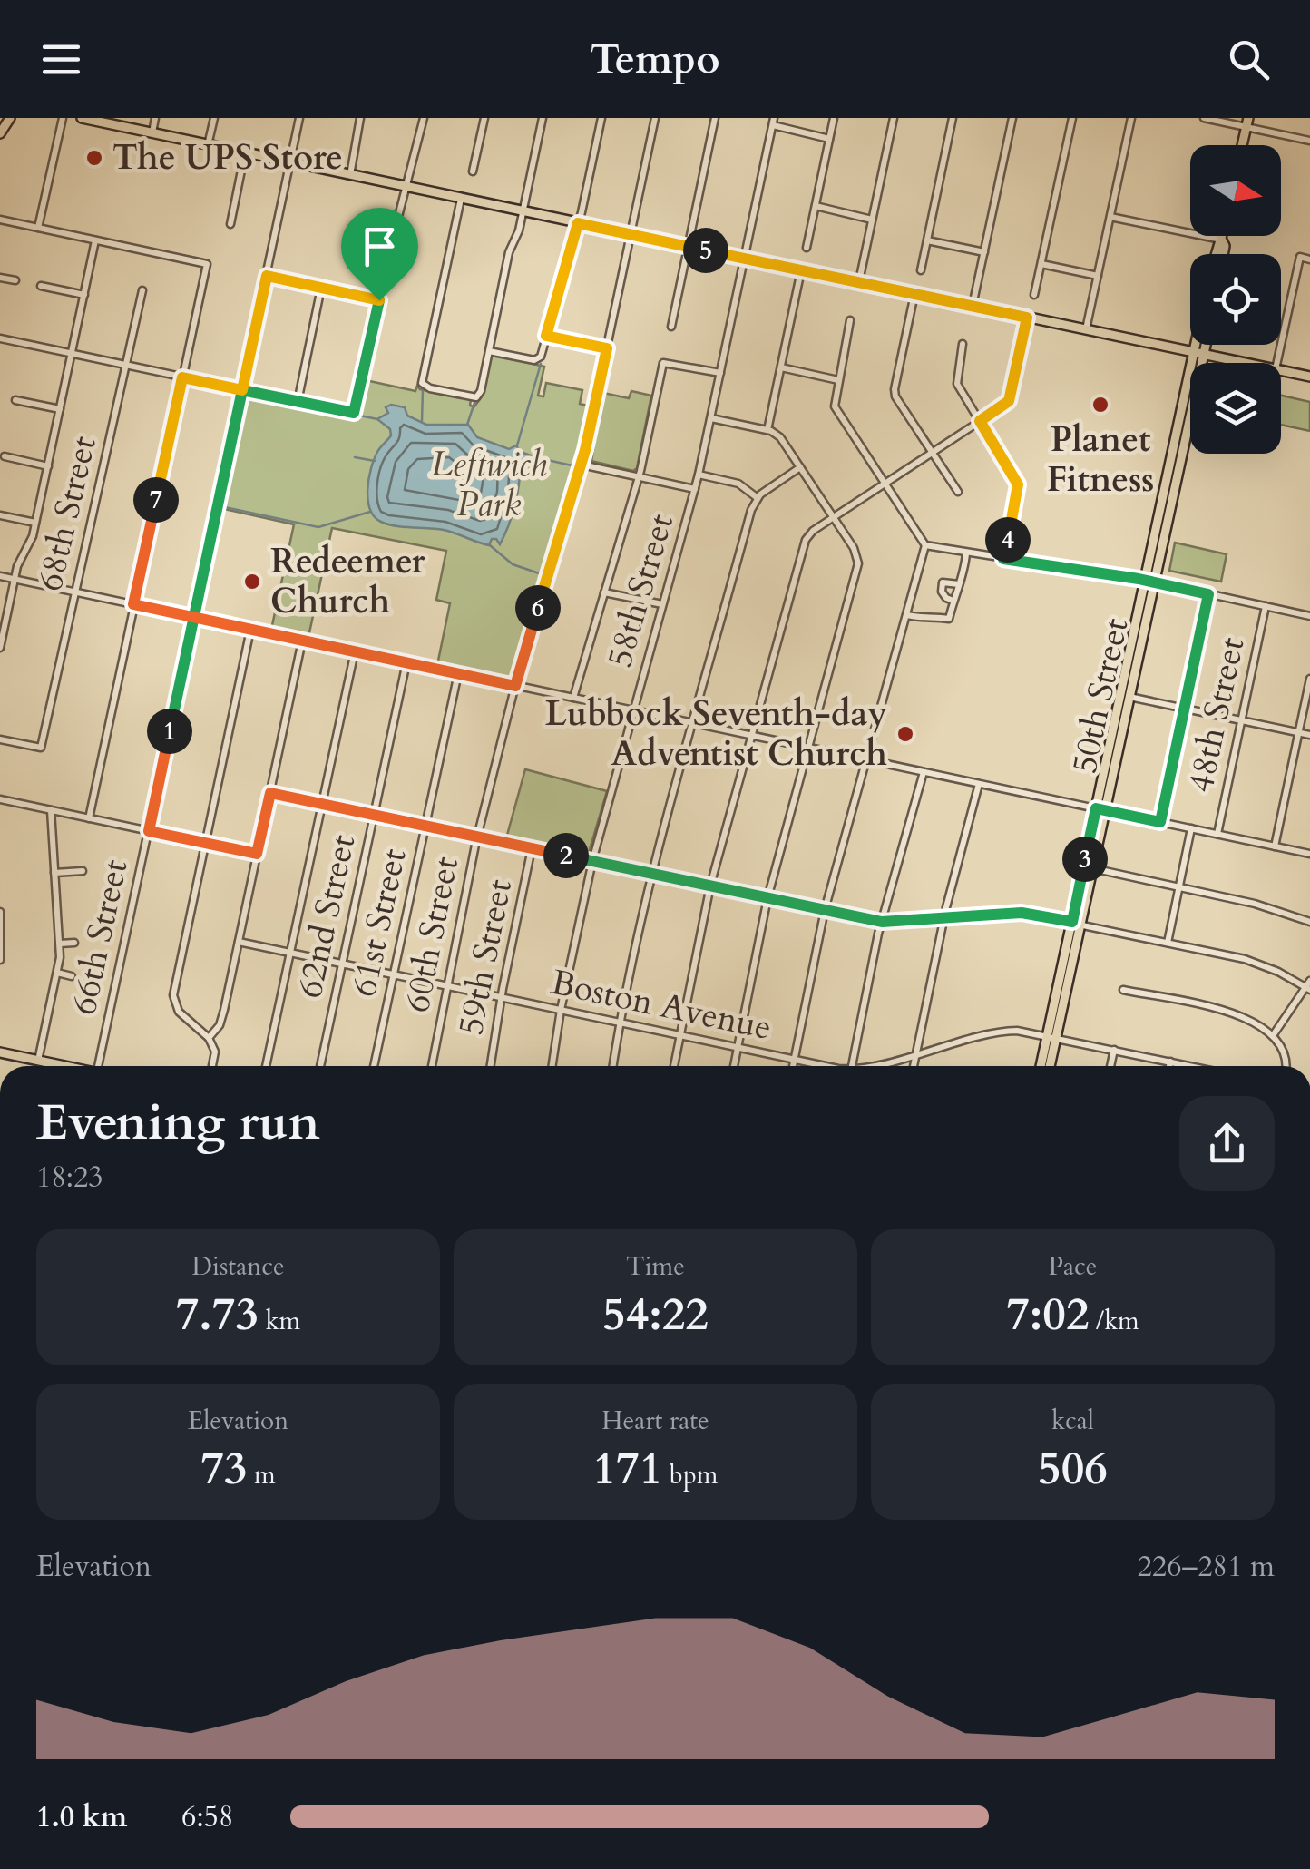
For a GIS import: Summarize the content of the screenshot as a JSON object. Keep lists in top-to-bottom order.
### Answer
{
  "streets": {
    "main road": ["50th Street"],
    "street": [
      "68th Street",
      "58th Street",
      "48th Street",
      "62nd Street",
      "61st Street",
      "60th Street",
      "66th Street",
      "59th Street",
      "Boston Avenue"
    ]
  },
  "crossings": [
    ["58th Street", "Boston Avenue"],
    ["50th Street", "Boston Avenue"],
    ["62nd Street", "Boston Avenue"],
    ["61st Street", "Boston Avenue"],
    ["60th Street", "Boston Avenue"],
    ["59th Street", "Boston Avenue"]
  ],
  "parks": ["Leftwich Park"],
  "places": [
    "The UPS Store",
    "Planet Fitness",
    "Redeemer Church",
    "Lubbock Seventh-day Adventist Church"
  ],
  "north": "right",
  "page": {
    "header": "Tempo",
    "pins": [
      "5",
      "7",
      "4",
      "6",
      "1",
      "2",
      "3"
    ],
    "heading": ["Evening run", "18:23"],
    "stats": [
      ["Distance", "7.73 km"],
      ["Time", "54:22"],
      ["Pace", "7:02 /km"],
      ["Elevation", "73 m"],
      ["Heart rate", "171 bpm"],
      ["kcal", "506"]
    ],
    "chart": ["Elevation", "226–281 m"],
    "list": [
      {
        "name": "1.0 km",
        "note": "6:58"
      }
    ]
  }
}
